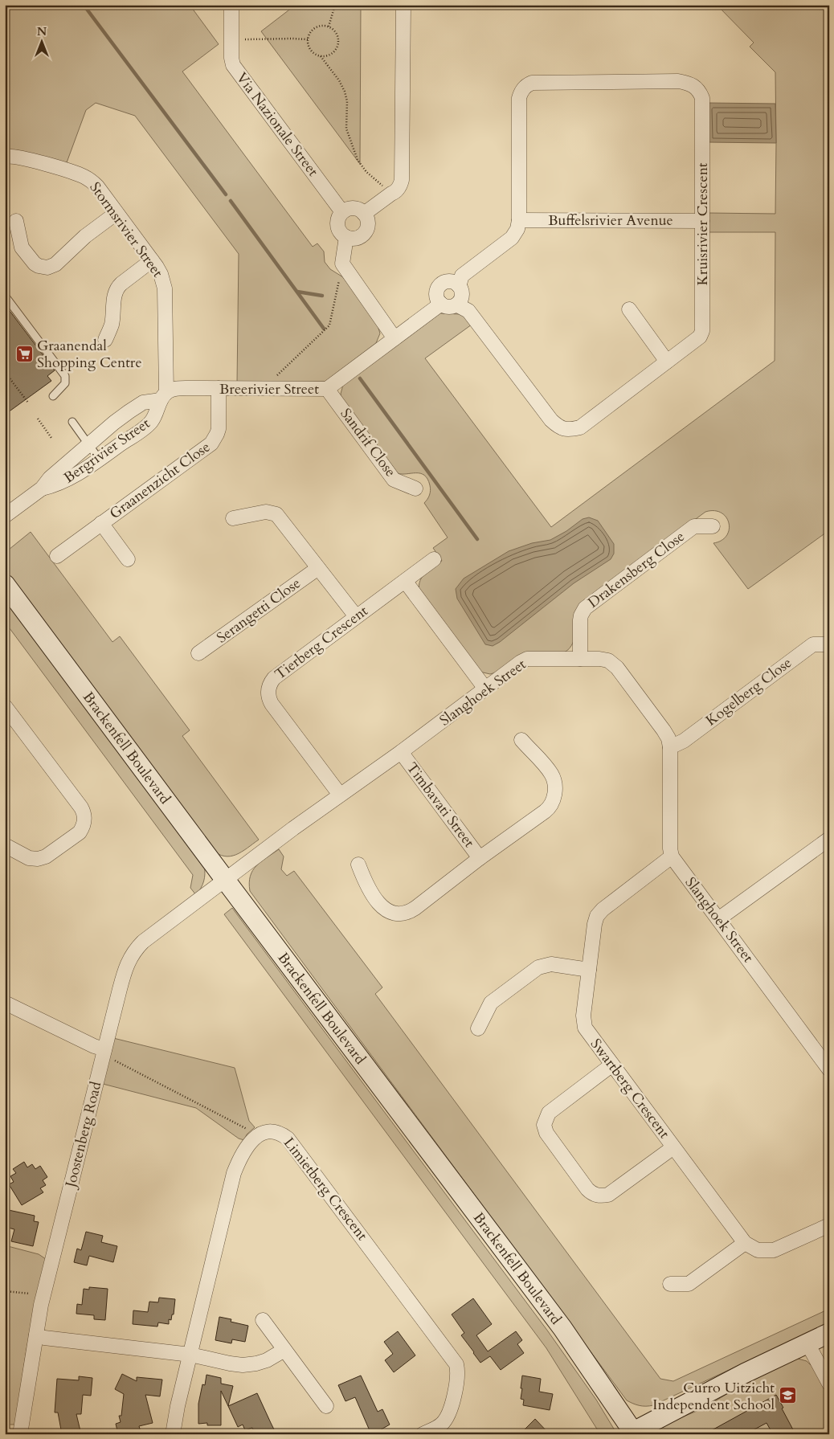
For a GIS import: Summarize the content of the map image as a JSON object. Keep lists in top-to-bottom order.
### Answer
{
  "streets": {
    "street": [
      "Via Nazionale Street",
      "Buffelsrivier Avenue",
      "Kruisrivier Crescent",
      "Stormsrivier Street",
      "Breerivier Street",
      "Sandrif Close",
      "Bergrivier Street",
      "Graanenzicht Close",
      "Drakensberg Close",
      "Serangetti Close",
      "Tierberg Crescent",
      "Kogelberg Close",
      "Slanghoek Street",
      "Brackenfell Boulevard",
      "Timbavati Street",
      "Swartberg Crescent",
      "Joostenberg Road",
      "Limietberg Crescent"
    ]
  },
  "crossings": [
    ["Buffelsrivier Avenue", "Kruisrivier Crescent"],
    ["Kruisrivier Crescent", "Breerivier Street"],
    ["Stormsrivier Street", "Breerivier Street"],
    ["Stormsrivier Street", "Bergrivier Street"],
    ["Breerivier Street", "Sandrif Close"],
    ["Breerivier Street", "Bergrivier Street"],
    ["Breerivier Street", "Graanenzicht Close"],
    ["Drakensberg Close", "Slanghoek Street"],
    ["Tierberg Crescent", "Slanghoek Street"],
    ["Kogelberg Close", "Slanghoek Street"],
    ["Slanghoek Street", "Brackenfell Boulevard"],
    ["Slanghoek Street", "Timbavati Street"],
    ["Slanghoek Street", "Swartberg Crescent"],
    ["Slanghoek Street", "Joostenberg Road"],
    ["Brackenfell Boulevard", "Joostenberg Road"]
  ],
  "places": {
    "supermarket": ["Graanendal Shopping Centre"],
    "school or university": ["Curro Uitzicht Independent School"]
  },
  "north": "top"
}
